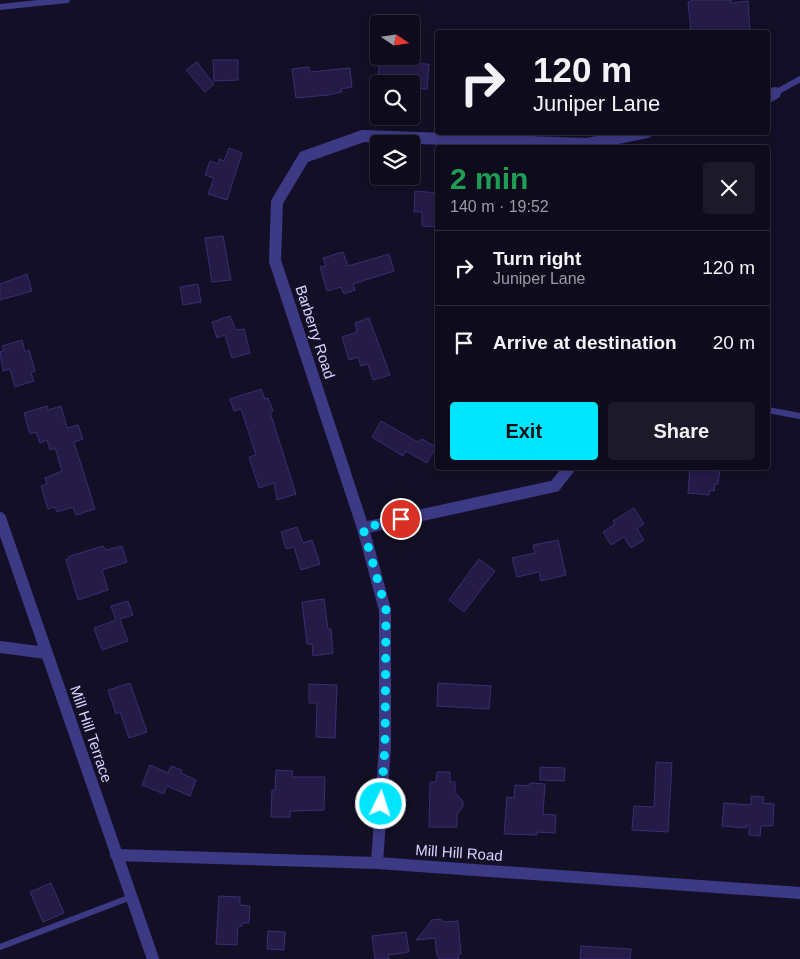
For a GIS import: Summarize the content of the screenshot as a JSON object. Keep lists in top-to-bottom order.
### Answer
{
  "streets": {
    "street": ["Barberry Road", "Mill Hill Terrace", "Mill Hill Road"]
  },
  "crossings": [
    ["Barberry Road", "Mill Hill Road"],
    ["Mill Hill Terrace", "Mill Hill Road"]
  ],
  "north": "right",
  "page": {
    "turn": ["120 m", "Juniper Lane"],
    "heading": ["2 min", "140 m · 19:52"],
    "list": [
      {
        "name": "Turn right",
        "note": "Juniper Lane",
        "value": "120 m"
      },
      {
        "name": "Arrive at destination",
        "value": "20 m"
      }
    ],
    "buttons": ["Exit", "Share"]
  }
}
